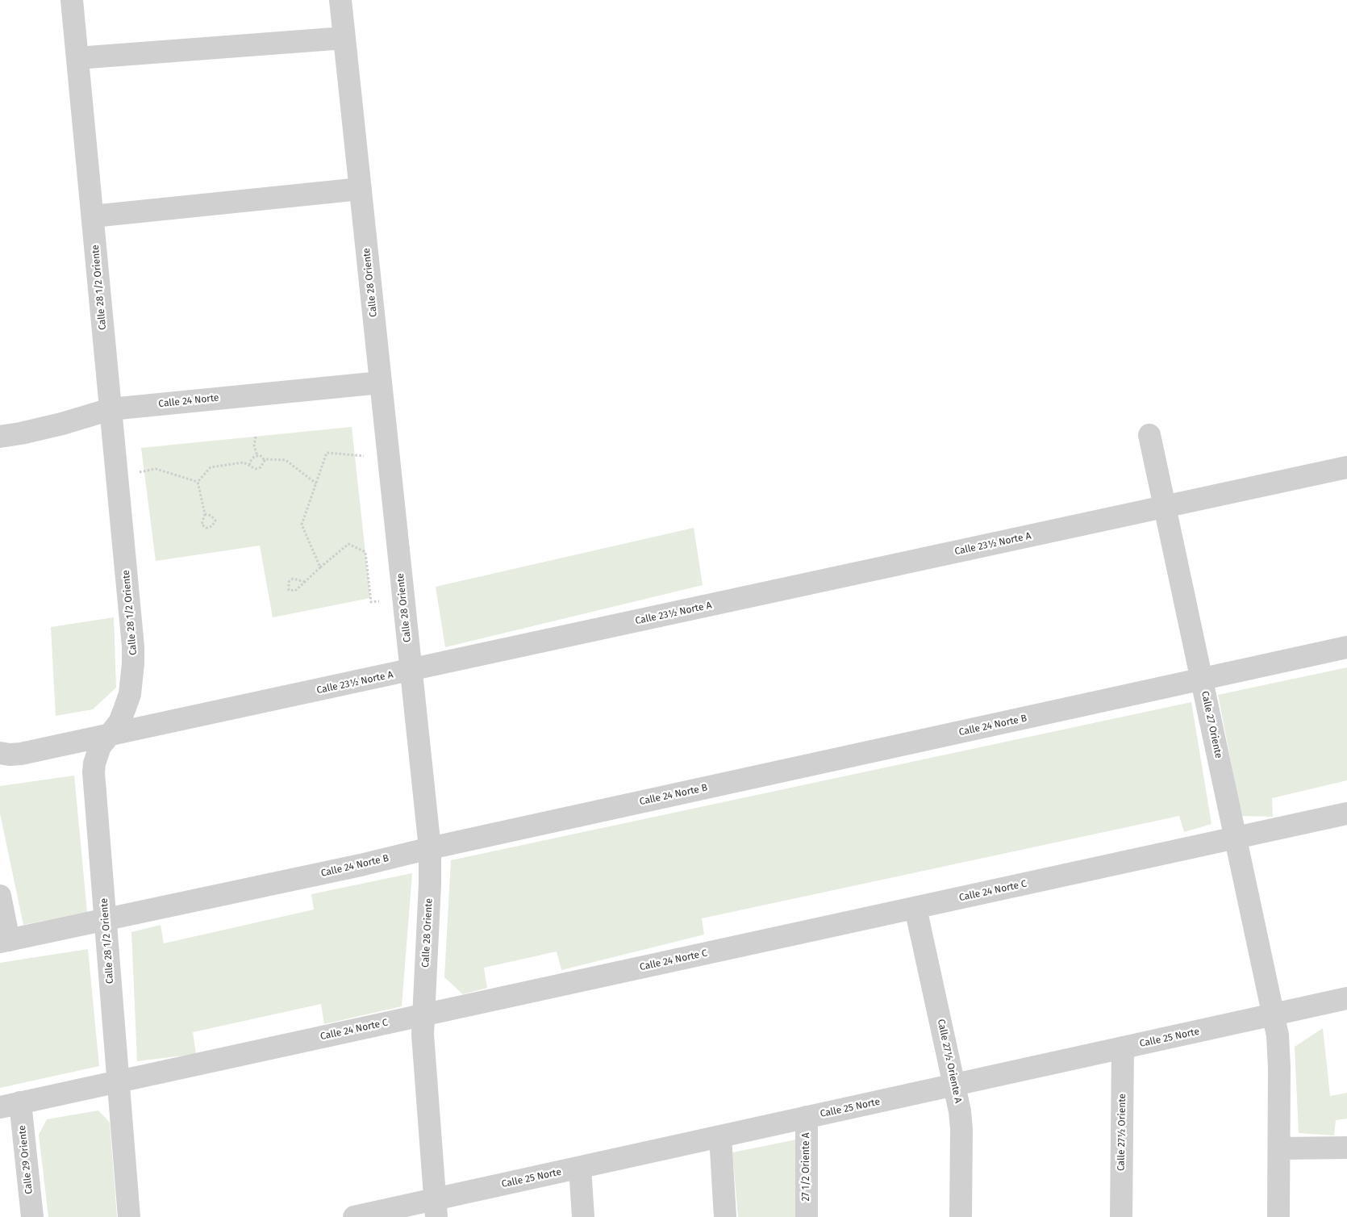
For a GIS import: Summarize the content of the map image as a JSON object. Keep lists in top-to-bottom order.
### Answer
{
  "streets": {
    "street": [
      "Calle 28 Oriente",
      "Calle 28 1/2 Oriente",
      "Calle 24 Norte",
      "Calle 23½ Norte A",
      "Calle 27 Oriente",
      "Calle 24 Norte B",
      "Calle 24 Norte C",
      "Calle 25 Norte",
      "Calle 27½ Oriente A",
      "Calle 27½ Oriente",
      "Calle 29 Oriente",
      "27 1/2 Oriente A"
    ]
  },
  "crossings": [
    ["Calle 28 Oriente", "Calle 24 Norte"],
    ["Calle 28 Oriente", "Calle 23½ Norte A"],
    ["Calle 28 Oriente", "Calle 24 Norte B"],
    ["Calle 28 Oriente", "Calle 24 Norte C"],
    ["Calle 28 Oriente", "Calle 25 Norte"],
    ["Calle 28 1/2 Oriente", "Calle 24 Norte"],
    ["Calle 28 1/2 Oriente", "Calle 23½ Norte A"],
    ["Calle 28 1/2 Oriente", "Calle 24 Norte B"],
    ["Calle 28 1/2 Oriente", "Calle 24 Norte C"],
    ["Calle 23½ Norte A", "Calle 27 Oriente"],
    ["Calle 27 Oriente", "Calle 24 Norte B"],
    ["Calle 27 Oriente", "Calle 24 Norte C"],
    ["Calle 27 Oriente", "Calle 25 Norte"],
    ["Calle 24 Norte C", "Calle 27½ Oriente A"],
    ["Calle 24 Norte C", "Calle 29 Oriente"],
    ["Calle 25 Norte", "Calle 27½ Oriente A"],
    ["Calle 25 Norte", "Calle 27½ Oriente"],
    ["Calle 25 Norte", "27 1/2 Oriente A"]
  ]
}
